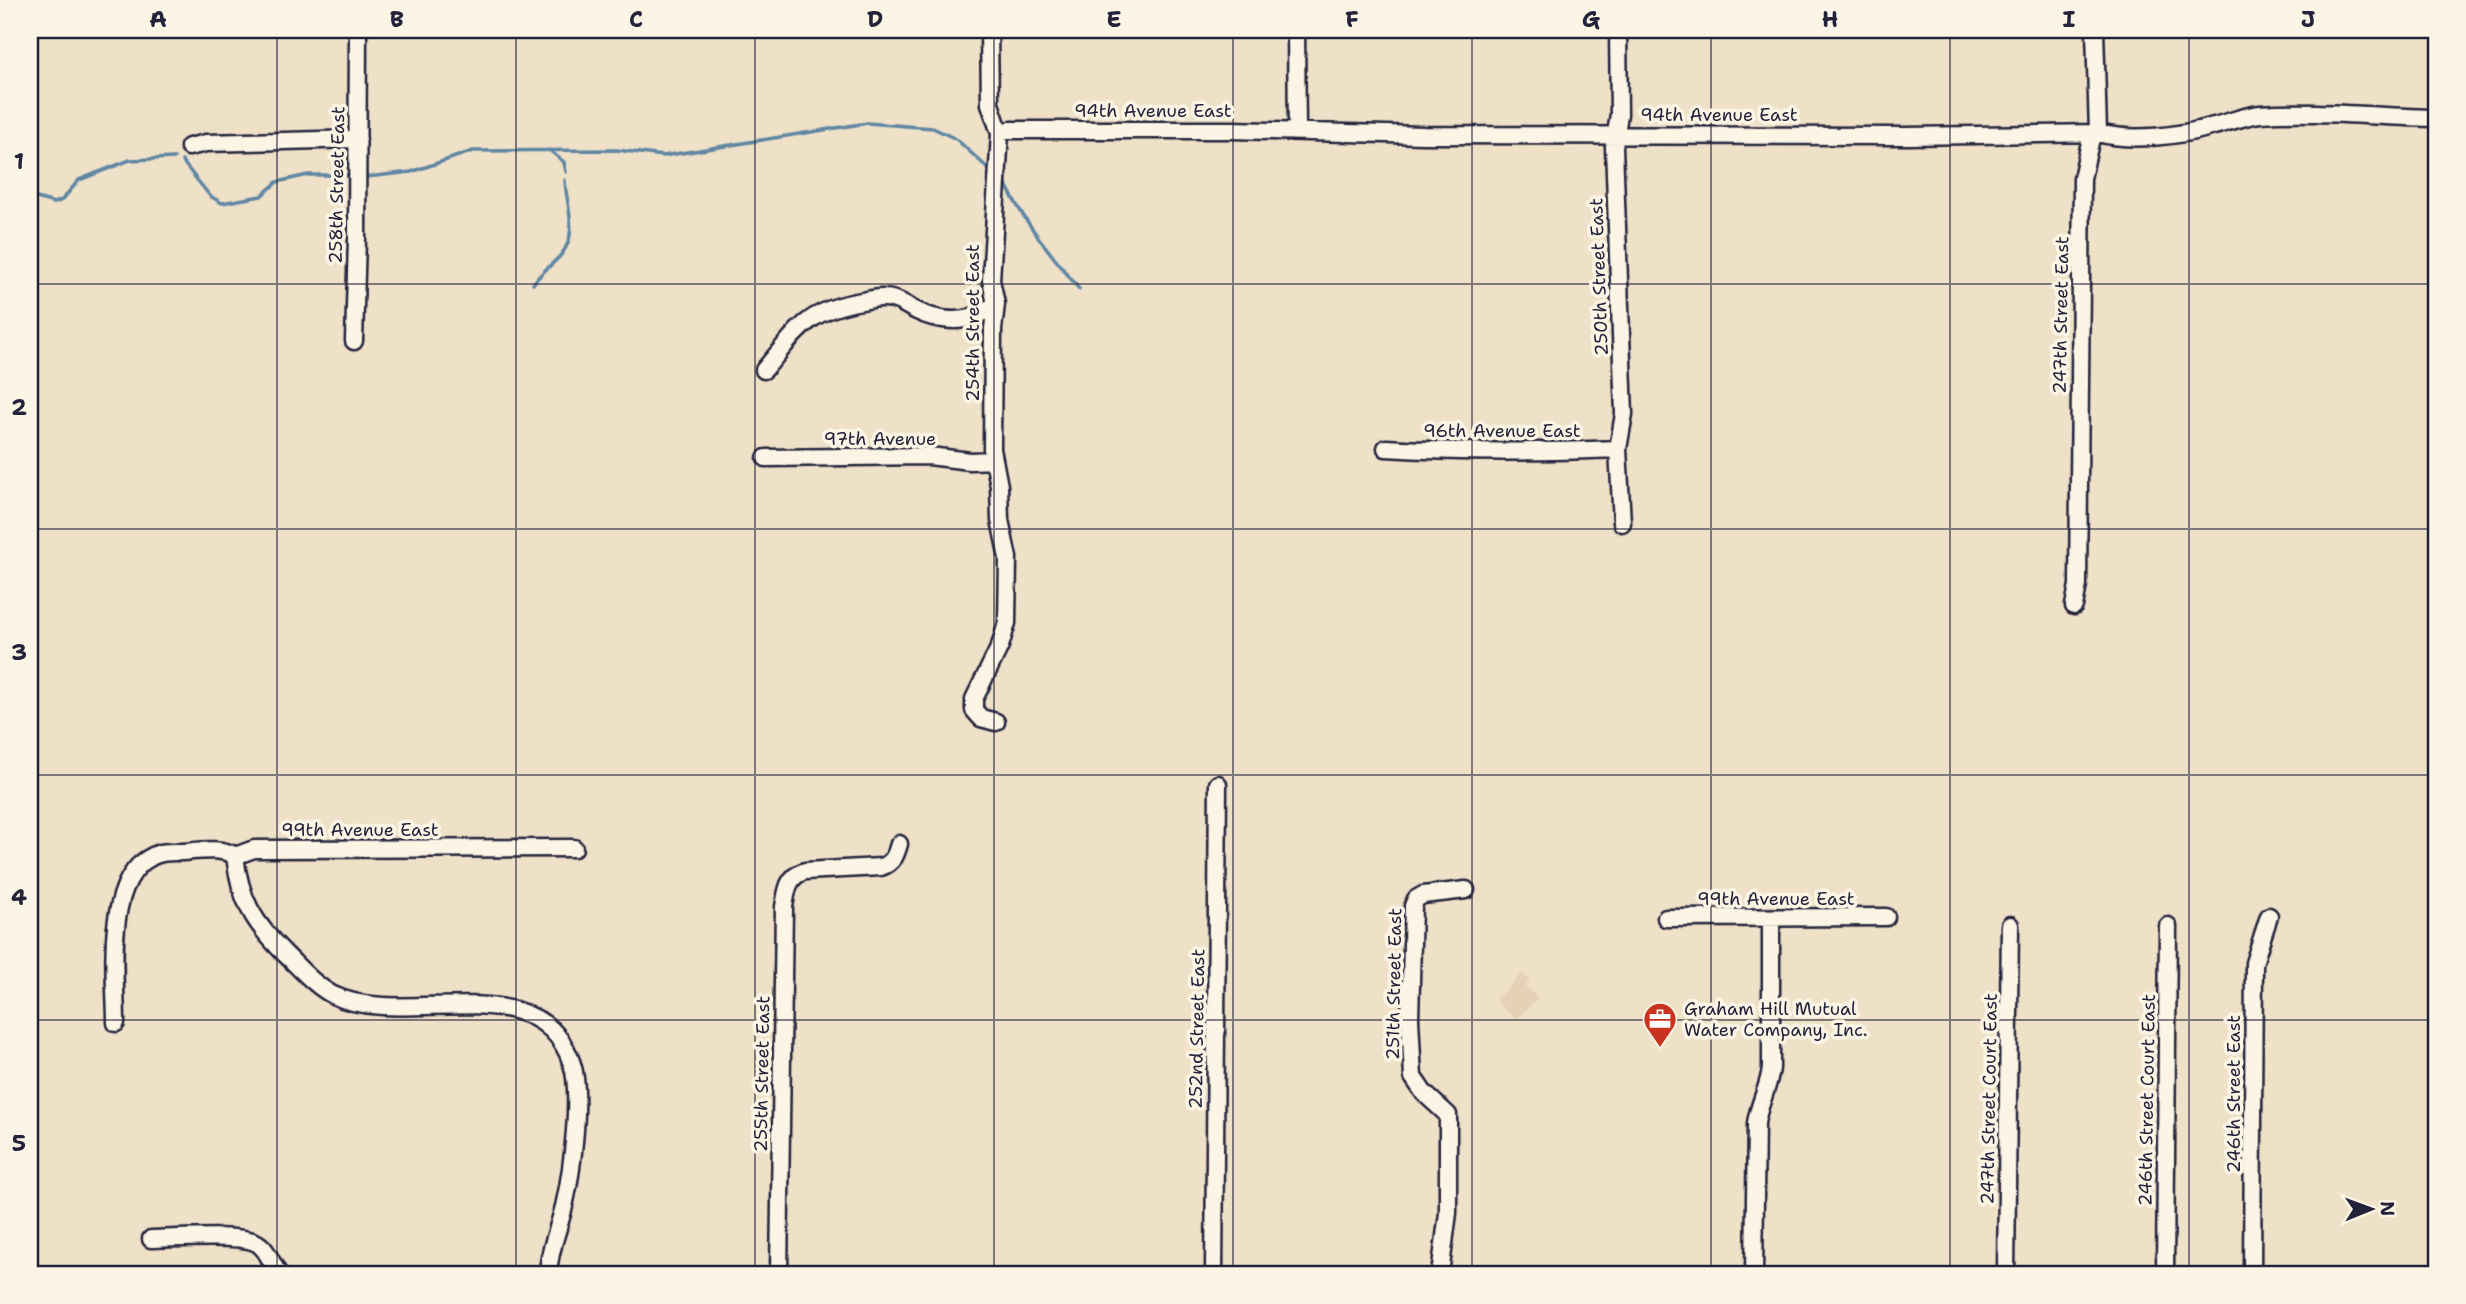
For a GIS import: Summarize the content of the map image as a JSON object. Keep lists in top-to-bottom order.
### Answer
{
  "streets": {
    "street": [
      "94th Avenue East",
      "258th Street East",
      "250th Street East",
      "247th Street East",
      "254th Street East",
      "96th Avenue East",
      "97th Avenue",
      "99th Avenue East",
      "251th Street East",
      "252nd Street East",
      "255th Street East",
      "246th Street East",
      "247th Street Court East",
      "246th Street Court East"
    ]
  },
  "crossings": [
    ["94th Avenue East", "250th Street East"],
    ["94th Avenue East", "247th Street East"],
    ["94th Avenue East", "254th Street East"],
    ["250th Street East", "96th Avenue East"],
    ["254th Street East", "97th Avenue"]
  ],
  "places": {
    "office": ["Graham Hill Mutual Water Company, Inc."]
  },
  "north": "right",
  "grid": {
    "columns": [
      "A",
      "B",
      "C",
      "D",
      "E",
      "F",
      "G",
      "H",
      "I",
      "J"
    ],
    "rows": [
      "1",
      "2",
      "3",
      "4",
      "5"
    ]
  }
}
